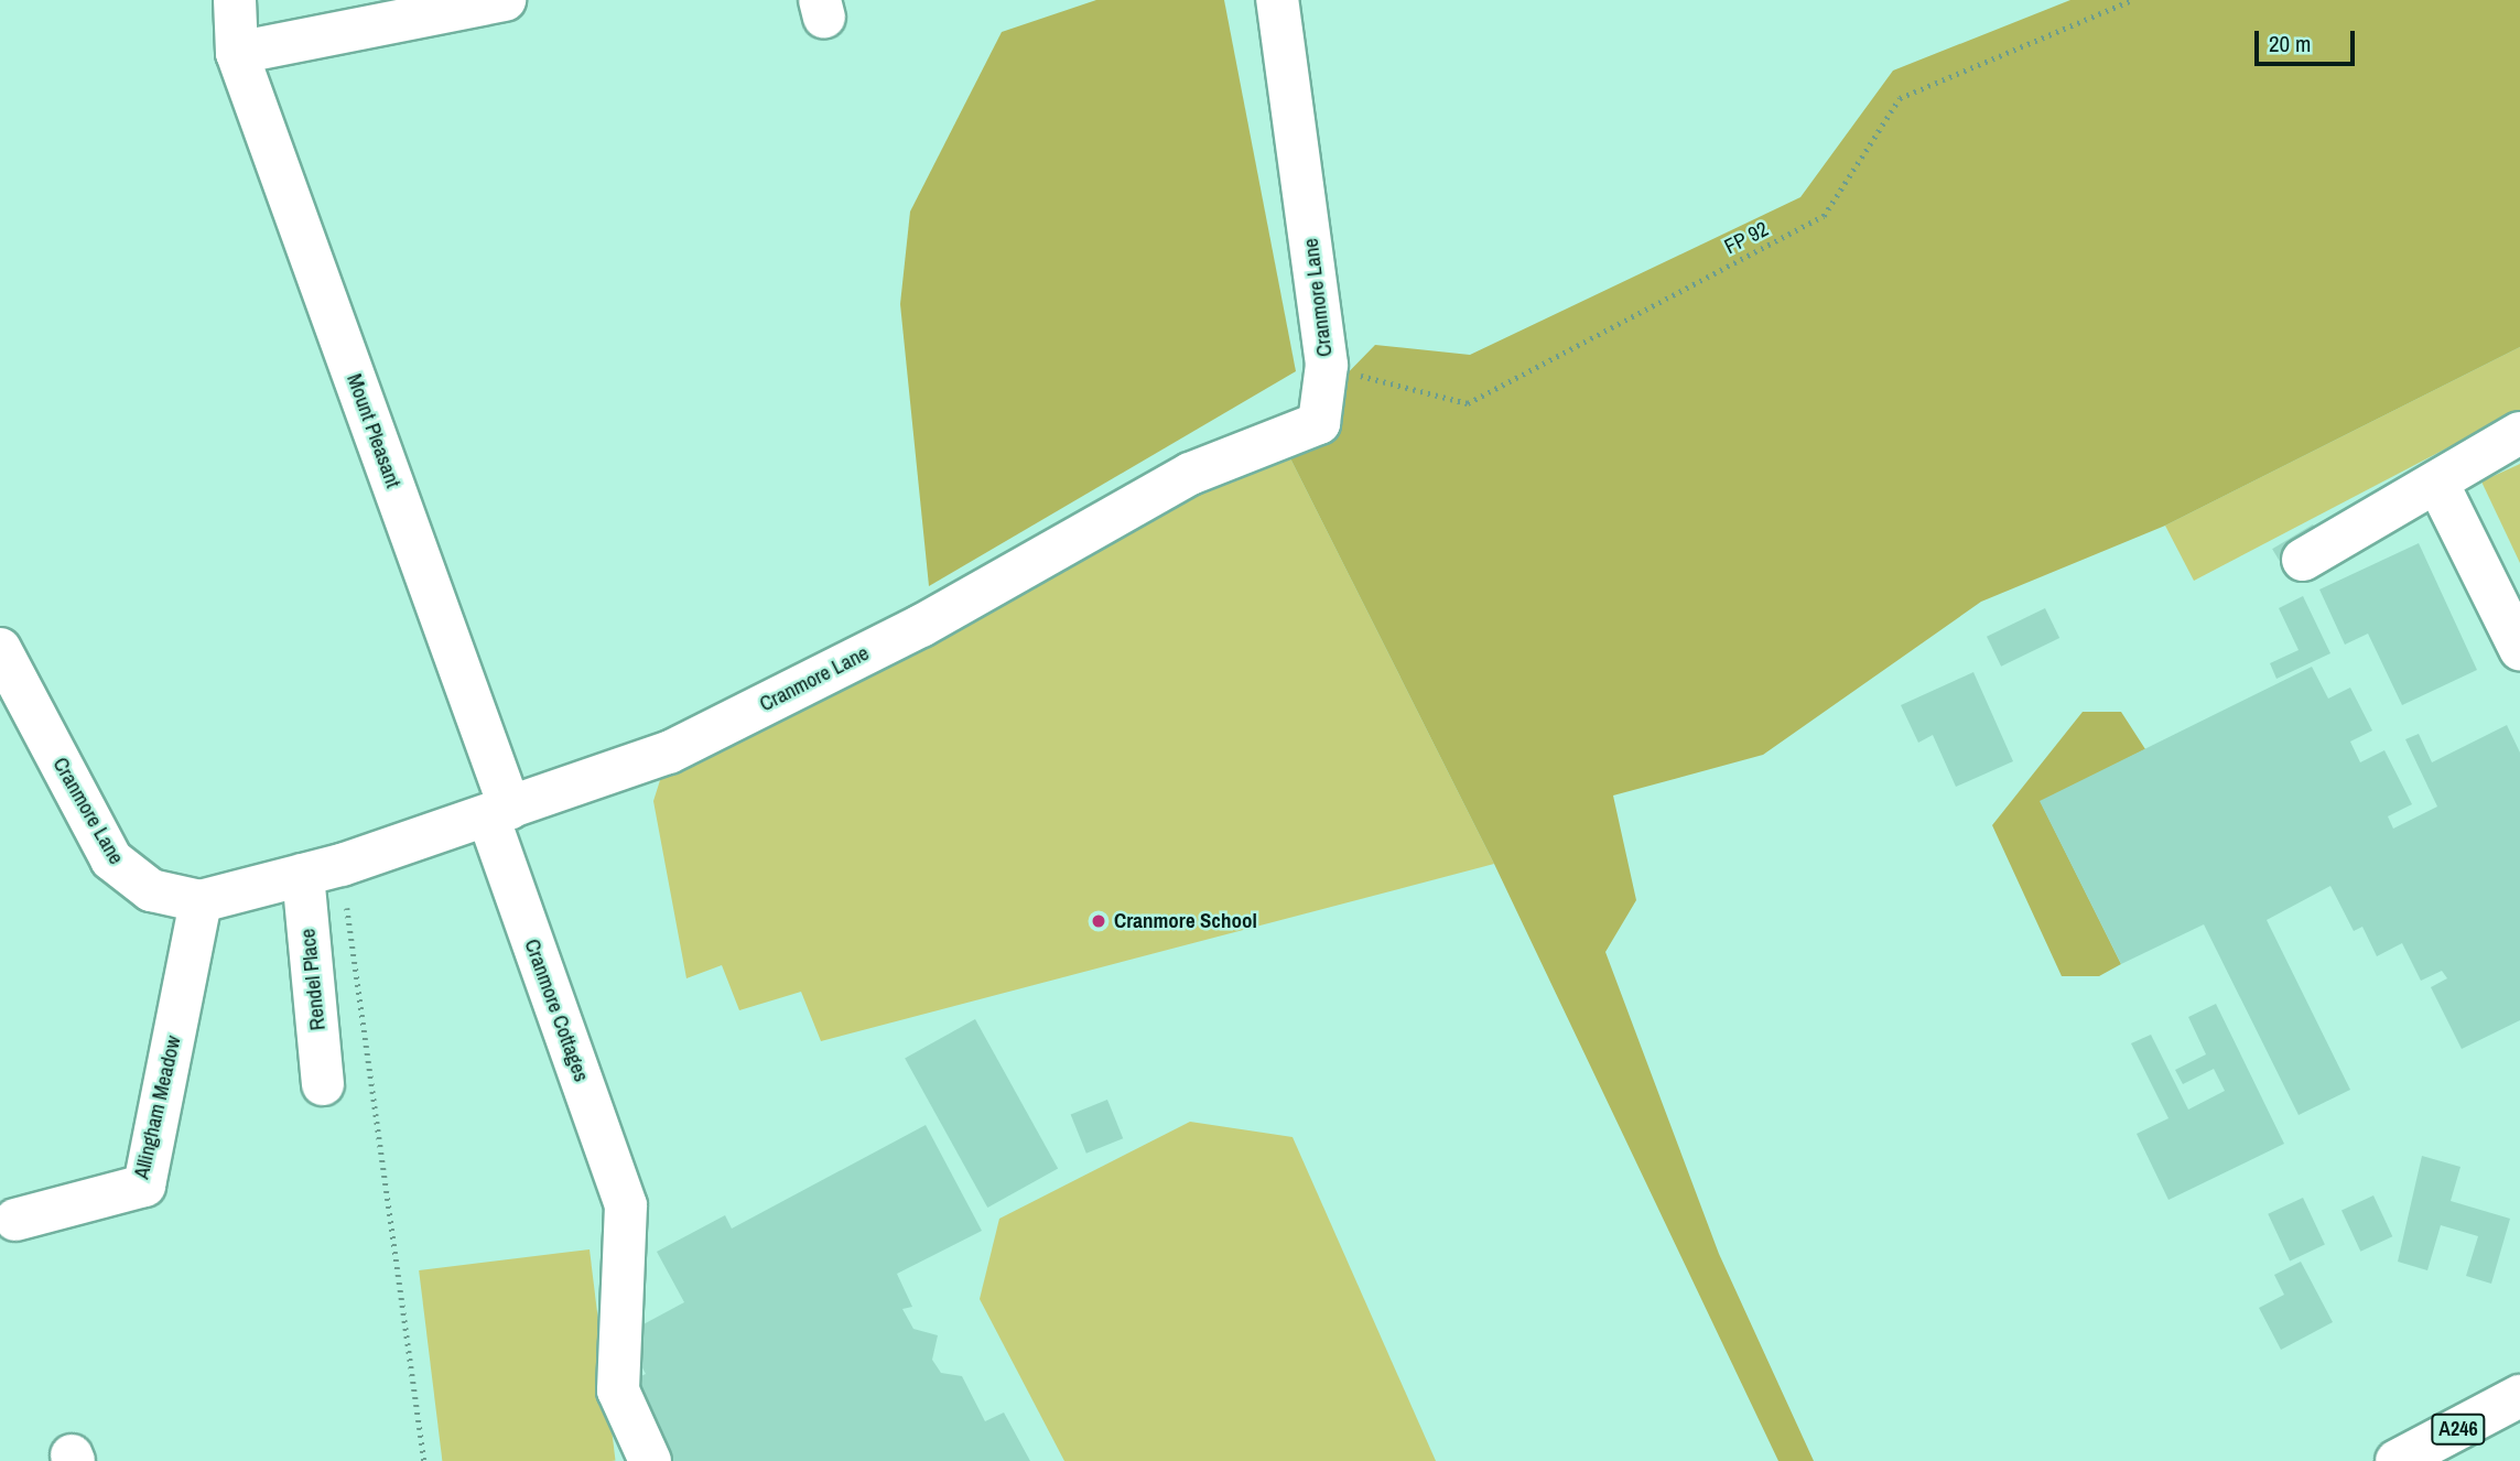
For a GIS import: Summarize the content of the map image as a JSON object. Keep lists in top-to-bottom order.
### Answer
{
  "streets": {
    "street": [
      "Cranmore Lane",
      "Mount Pleasant",
      "Rendel Place",
      "Cranmore Cottages",
      "Allingham Meadow",
      "A246"
    ],
    "path": ["FP 92"]
  },
  "crossings": [
    ["FP 92", "Cranmore Lane"],
    ["Cranmore Lane", "Mount Pleasant"],
    ["Cranmore Lane", "Rendel Place"],
    ["Cranmore Lane", "Cranmore Cottages"],
    ["Cranmore Lane", "Allingham Meadow"],
    ["Mount Pleasant", "Cranmore Cottages"]
  ],
  "places": ["Cranmore School"],
  "scale_bar": "20 m"
}
